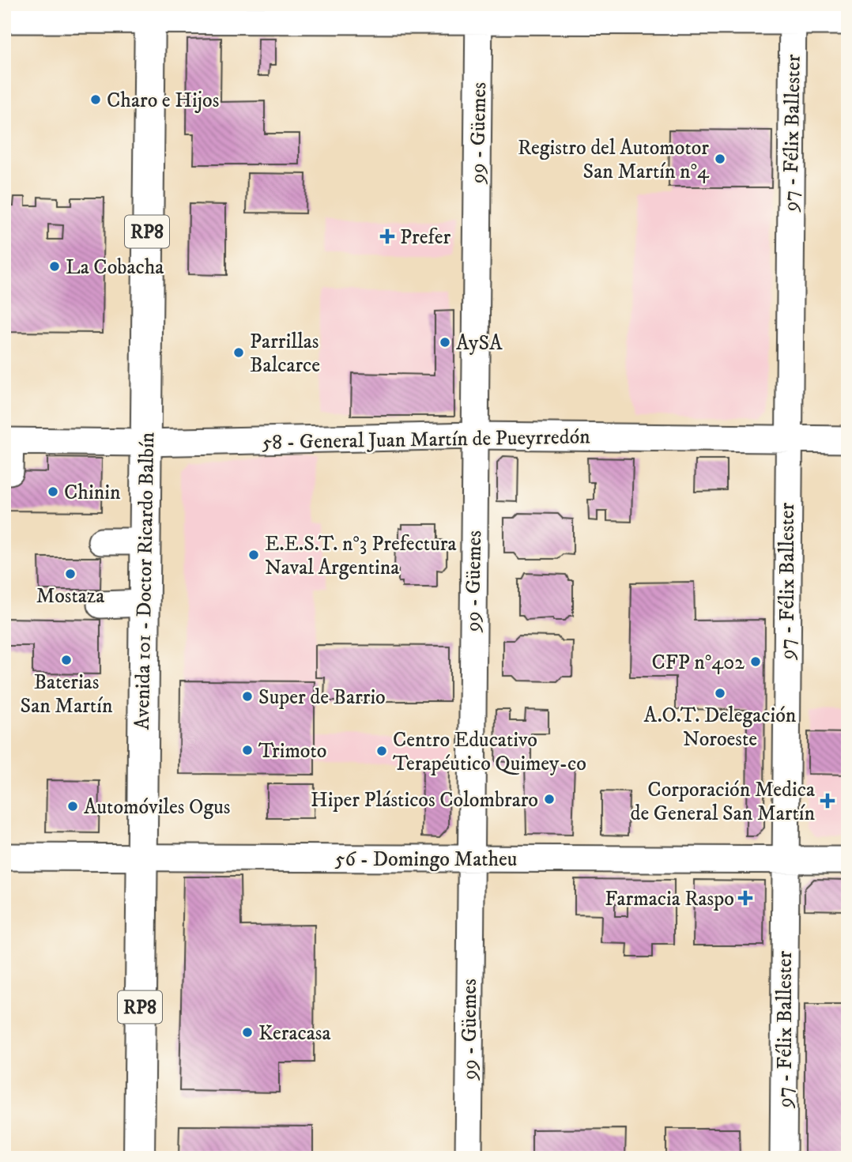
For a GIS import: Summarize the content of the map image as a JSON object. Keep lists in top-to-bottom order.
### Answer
{
  "streets": {
    "main road": ["RP8", "Avenida 101 - Doctor Ricardo Balbín"],
    "street": [
      "99 - Güemes",
      "97 - Félix Ballester",
      "58 - General Juan Martín de Pueyrredón",
      "56 - Domingo Matheu"
    ]
  },
  "crossings": [
    ["99 - Güemes", "58 - General Juan Martín de Pueyrredón"],
    ["99 - Güemes", "56 - Domingo Matheu"],
    ["97 - Félix Ballester", "58 - General Juan Martín de Pueyrredón"],
    ["97 - Félix Ballester", "56 - Domingo Matheu"],
    ["58 - General Juan Martín de Pueyrredón", "Avenida 101 - Doctor Ricardo Balbín"],
    ["Avenida 101 - Doctor Ricardo Balbín", "56 - Domingo Matheu"]
  ],
  "places": {
    "other": [
      "Charo e Hijos",
      "Registro del Automotor San Martín n°4",
      "La Cobacha",
      "AySA",
      "Parrillas Balcarce",
      "Chinin",
      "E.E.S.T. n°3 Prefectura Naval Argentina",
      "Mostaza",
      "Baterias San Martín",
      "CFP n°402",
      "A.O.T. Delegación Noroeste",
      "Super de Barrio",
      "Trimoto",
      "Centro Educativo Terapéutico Quimey-co",
      "Hiper Plásticos Colombraro",
      "Automóviles Ogus",
      "Keracasa"
    ],
    "health": ["Prefer", "Corporación Medica de General San Martín", "Farmacia Raspo"]
  }
}
